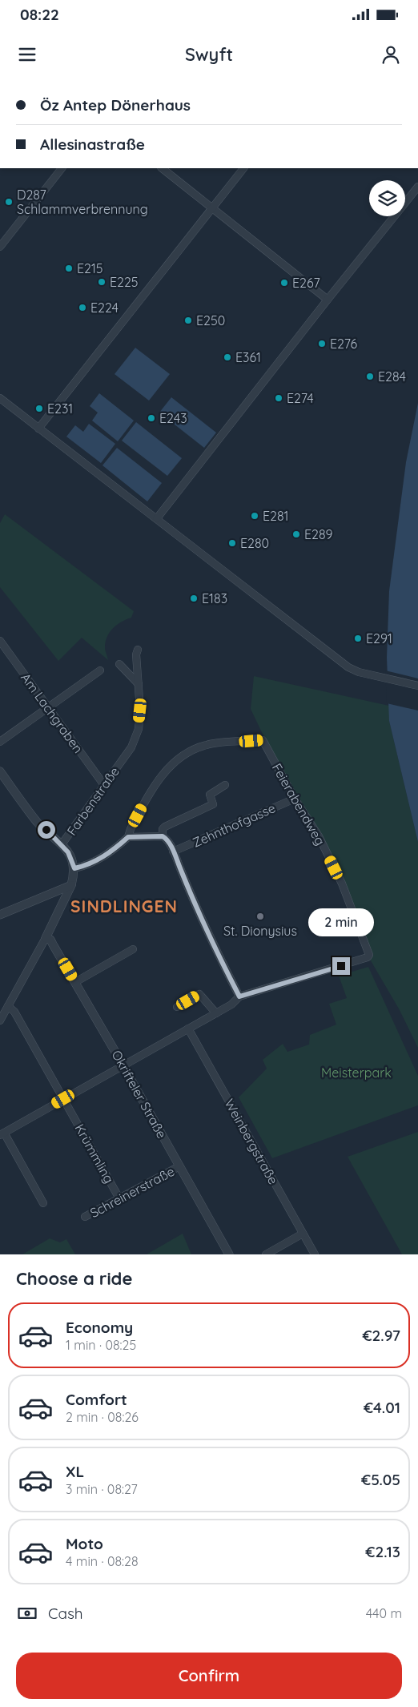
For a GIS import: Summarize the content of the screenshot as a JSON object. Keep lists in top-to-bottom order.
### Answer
{
  "streets": {
    "street": [
      "Am Lachgraben",
      "Farbenstraße",
      "Feierabendweg",
      "Zehnthofgasse",
      "Okrifteler Straße",
      "Weinbergstraße",
      "Krümmling",
      "Schreinerstraße"
    ]
  },
  "crossings": [
    ["Am Lachgraben", "Farbenstraße"],
    ["Feierabendweg", "Zehnthofgasse"],
    ["Okrifteler Straße", "Schreinerstraße"],
    ["Krümmling", "Schreinerstraße"]
  ],
  "districts": ["SINDLINGEN"],
  "parks": ["Meisterpark"],
  "places": [
    "D287 Schlammverbrennung",
    "E215",
    "E225",
    "E267",
    "E224",
    "E250",
    "E276",
    "E361",
    "E284",
    "E274",
    "E231",
    "E243",
    "E281",
    "E289",
    "E280",
    "E183",
    "E291",
    "St. Dionysius"
  ],
  "page": {
    "status": "08:22",
    "header": "Swyft",
    "banner": ["Öz Antep Dönerhaus", "Allesinastraße"],
    "bubble": "2 min",
    "heading": "Choose a ride",
    "list": [
      {
        "name": "Economy",
        "note": "1 min · 08:25",
        "value": "€2.97"
      },
      {
        "name": "Comfort",
        "note": "2 min · 08:26",
        "value": "€4.01"
      },
      {
        "name": "XL",
        "note": "3 min · 08:27",
        "value": "€5.05"
      },
      {
        "name": "Moto",
        "note": "4 min · 08:28",
        "value": "€2.13"
      }
    ],
    "pay": ["Cash", "440 m"],
    "buttons": "Confirm"
  }
}
